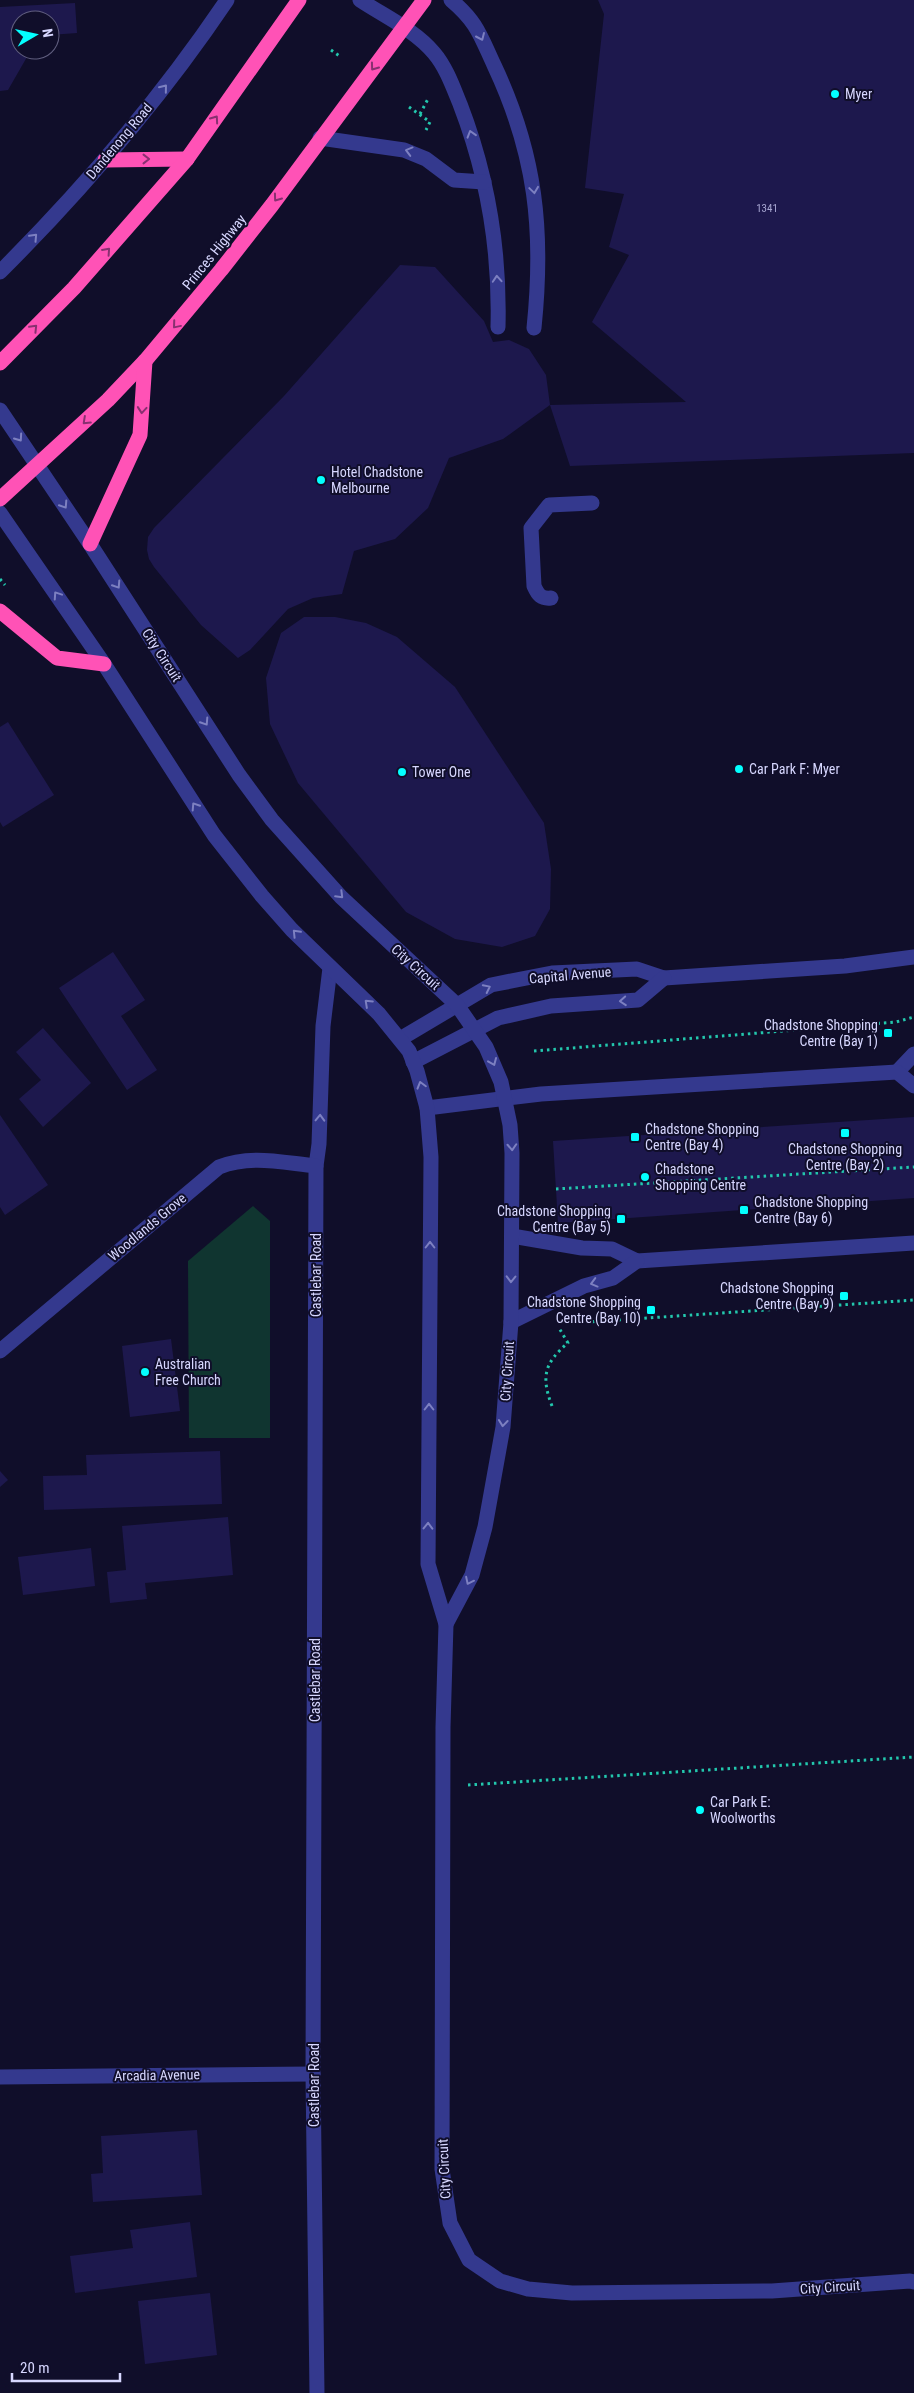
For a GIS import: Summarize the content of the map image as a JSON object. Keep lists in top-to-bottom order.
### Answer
{
  "streets": {
    "highway": ["Princes Highway"],
    "street": [
      "Dandenong Road",
      "City Circuit",
      "Capital Avenue",
      "Woodlands Grove",
      "Castlebar Road",
      "Arcadia Avenue"
    ]
  },
  "crossings": [
    ["Princes Highway", "City Circuit"],
    ["City Circuit", "Capital Avenue"],
    ["City Circuit", "Castlebar Road"],
    ["Woodlands Grove", "Castlebar Road"],
    ["Castlebar Road", "Arcadia Avenue"]
  ],
  "one_way": ["Dandenong Road"],
  "places": {
    "other": [
      "Myer",
      "Hotel Chadstone Melbourne",
      "Car Park F: Myer",
      "Tower One",
      "Chadstone Shopping Centre",
      "Australian Free Church",
      "Car Park E: Woolworths"
    ],
    "transit": [
      "Chadstone Shopping Centre (Bay 1)",
      "Chadstone Shopping Centre (Bay 2)",
      "Chadstone Shopping Centre (Bay 4)",
      "Chadstone Shopping Centre (Bay 6)",
      "Chadstone Shopping Centre (Bay 5)",
      "Chadstone Shopping Centre (Bay 9)",
      "Chadstone Shopping Centre (Bay 10)"
    ]
  },
  "house_numbers": ["1341"],
  "scale_bar": "20 m",
  "north": "right"
}
